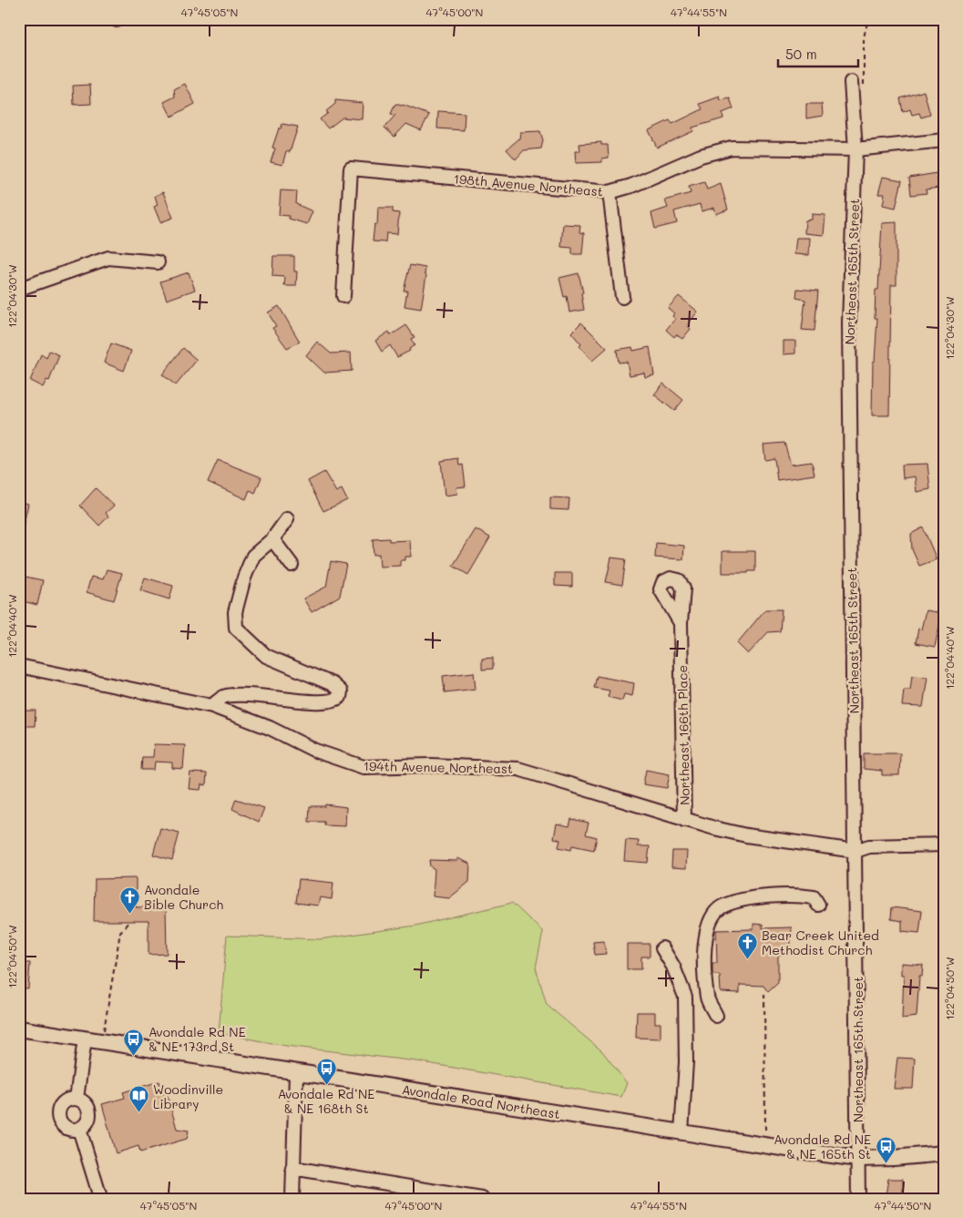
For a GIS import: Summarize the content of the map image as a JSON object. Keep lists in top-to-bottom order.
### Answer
{
  "streets": {
    "main road": ["Avondale Road Northeast"],
    "street": [
      "198th Avenue Northeast",
      "Northeast 165th Street",
      "Northeast 166th Place",
      "194th Avenue Northeast"
    ]
  },
  "crossings": [
    ["198th Avenue Northeast", "Northeast 165th Street"],
    ["Northeast 165th Street", "194th Avenue Northeast"],
    ["Northeast 165th Street", "Avondale Road Northeast"],
    ["Northeast 166th Place", "194th Avenue Northeast"]
  ],
  "places": {
    "church": ["Avondale Bible Church", "Bear Creek United Methodist Church"],
    "bus stop": ["Avondale Rd NE & NE 173rd St", "Avondale Rd NE & NE 168th St", "Avondale Rd NE & NE 165th St"],
    "library": ["Woodinville Library"]
  },
  "scale_bar": "50 m",
  "coordinates": [
    "47°45'05\"N",
    "47°45'00\"N",
    "47°44'55\"N",
    "122°04'30\"W",
    "122°04'40\"W",
    "122°04'50\"W",
    "47°44'50\"N"
  ]
}
